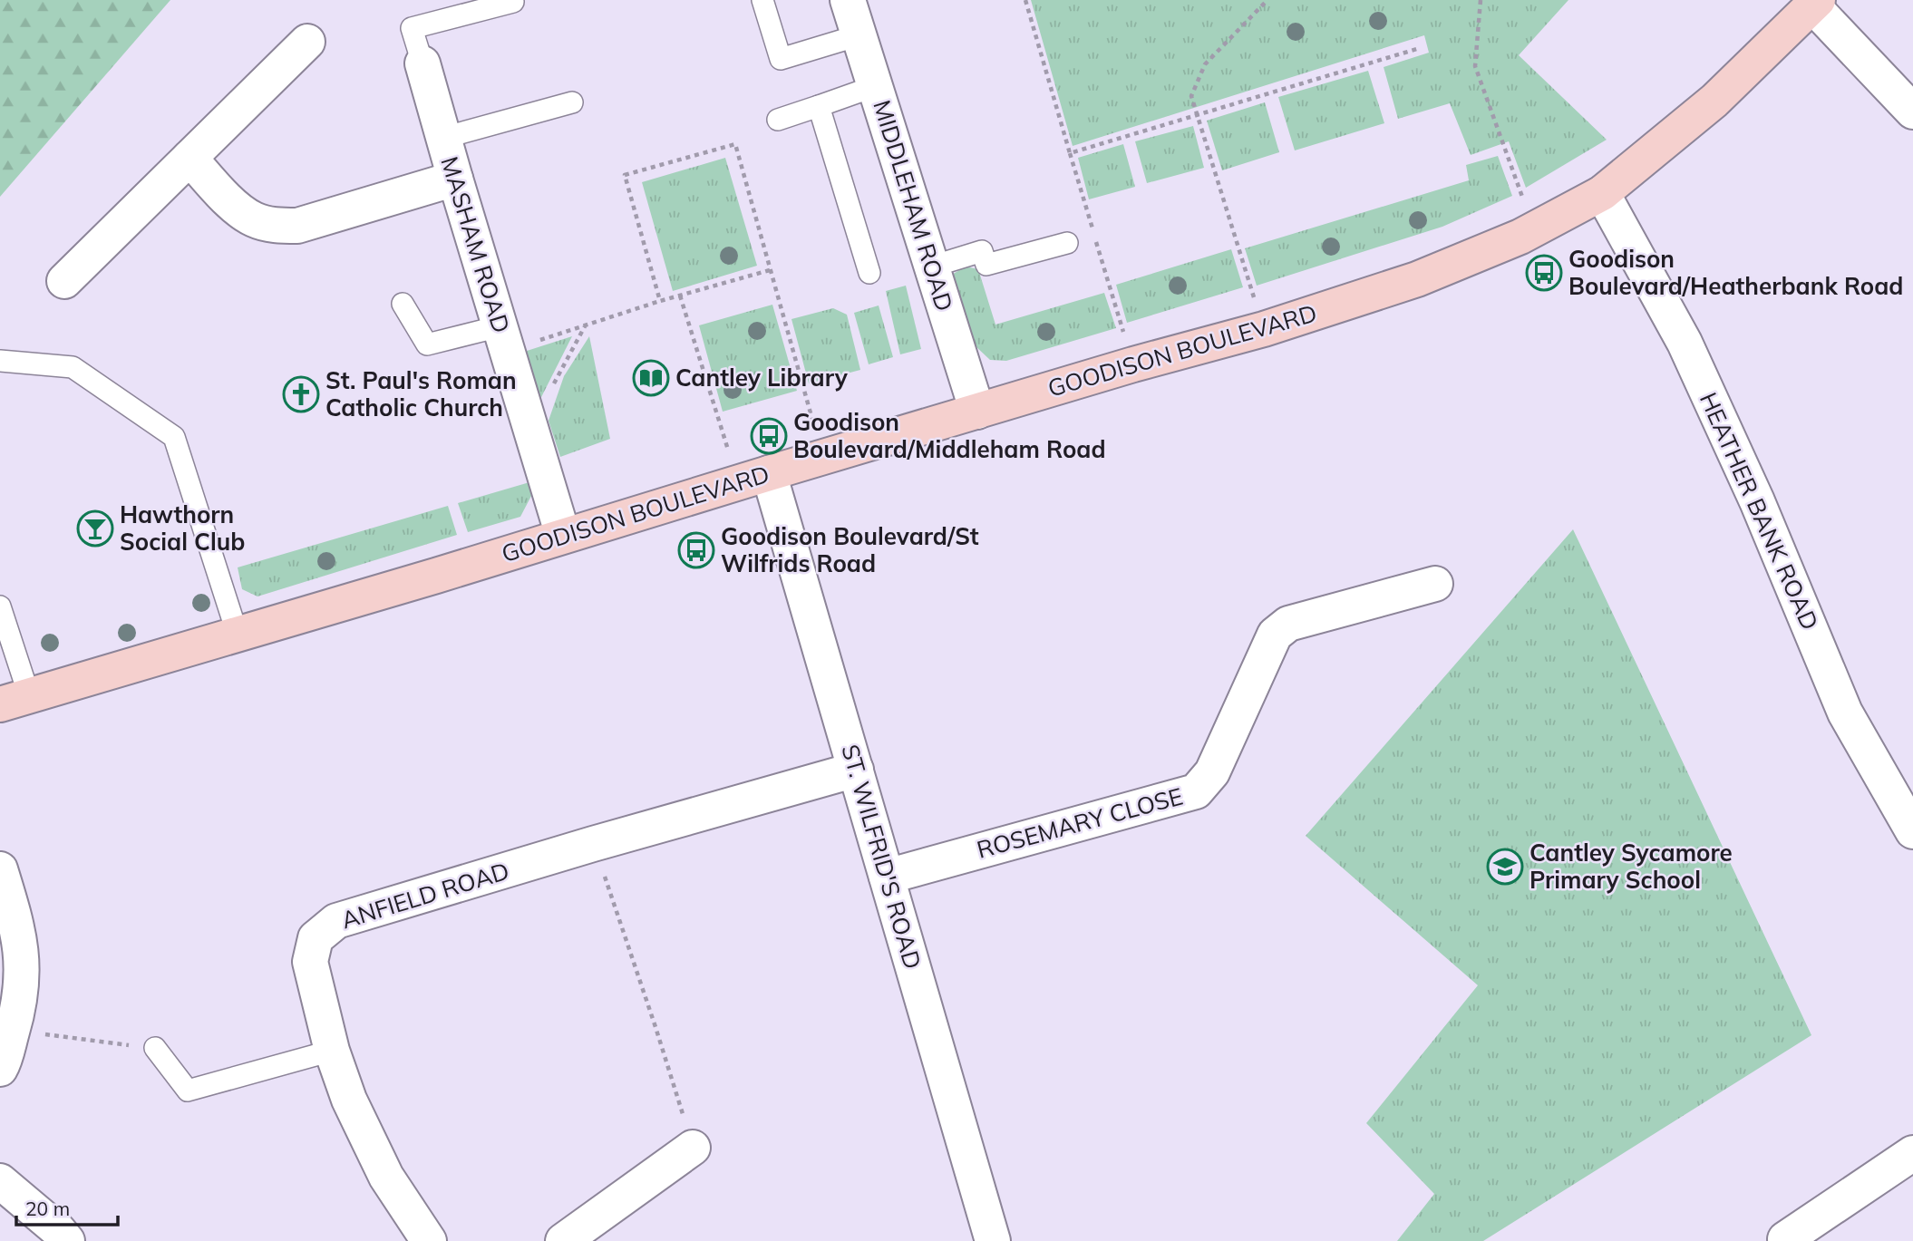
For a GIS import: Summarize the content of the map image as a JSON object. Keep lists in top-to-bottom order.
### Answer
{
  "streets": {
    "street": [
      "MIDDLEHAM ROAD",
      "MASHAM ROAD",
      "GOODISON BOULEVARD",
      "HEATHER BANK ROAD",
      "ROSEMARY CLOSE",
      "ST. WILFRID'S ROAD",
      "ANFIELD ROAD"
    ]
  },
  "crossings": [
    ["MIDDLEHAM ROAD", "GOODISON BOULEVARD"],
    ["MASHAM ROAD", "GOODISON BOULEVARD"],
    ["GOODISON BOULEVARD", "HEATHER BANK ROAD"],
    ["GOODISON BOULEVARD", "ST. WILFRID'S ROAD"],
    ["ROSEMARY CLOSE", "ST. WILFRID'S ROAD"],
    ["ST. WILFRID'S ROAD", "ANFIELD ROAD"]
  ],
  "places": {
    "bus stop": ["Goodison Boulevard/Heatherbank Road", "Goodison Boulevard/Middleham Road", "Goodison Boulevard/St Wilfrids Road"],
    "library": ["Cantley Library"],
    "church": ["St. Paul's Roman Catholic Church"],
    "bar": ["Hawthorn Social Club"],
    "school or university": ["Cantley Sycamore Primary School"]
  },
  "scale_bar": "20 m"
}
